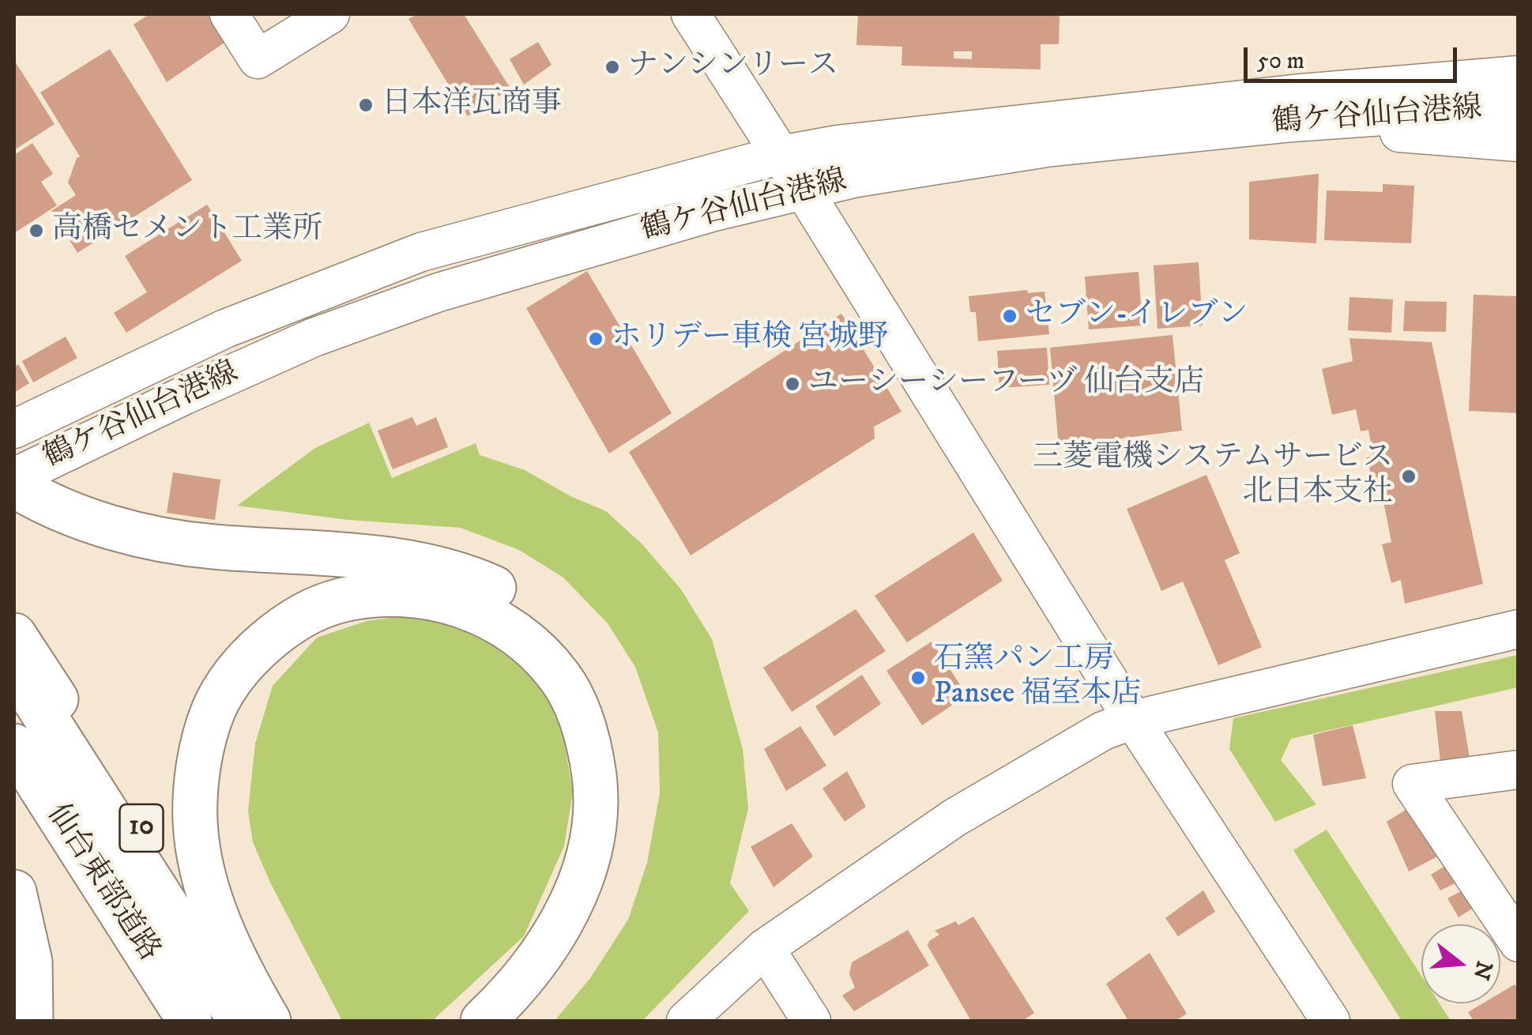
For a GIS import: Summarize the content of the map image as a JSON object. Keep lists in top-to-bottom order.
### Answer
{
  "streets": {
    "main road": ["10", "仙台東部道路"],
    "street": ["鶴ケ谷仙台港線"]
  },
  "places": [
    "ナンシンリース",
    "日本洋瓦商事",
    "高橋セメント工業所",
    "セブン-イレブン",
    "ホリデー車検 宮城野",
    "ユーシーシーフーヅ 仙台支店",
    "三菱電機システムサービス 北日本支社",
    "石窯パン工房 Pansee 福室本店"
  ],
  "scale_bar": "50 m",
  "north": "right"
}
